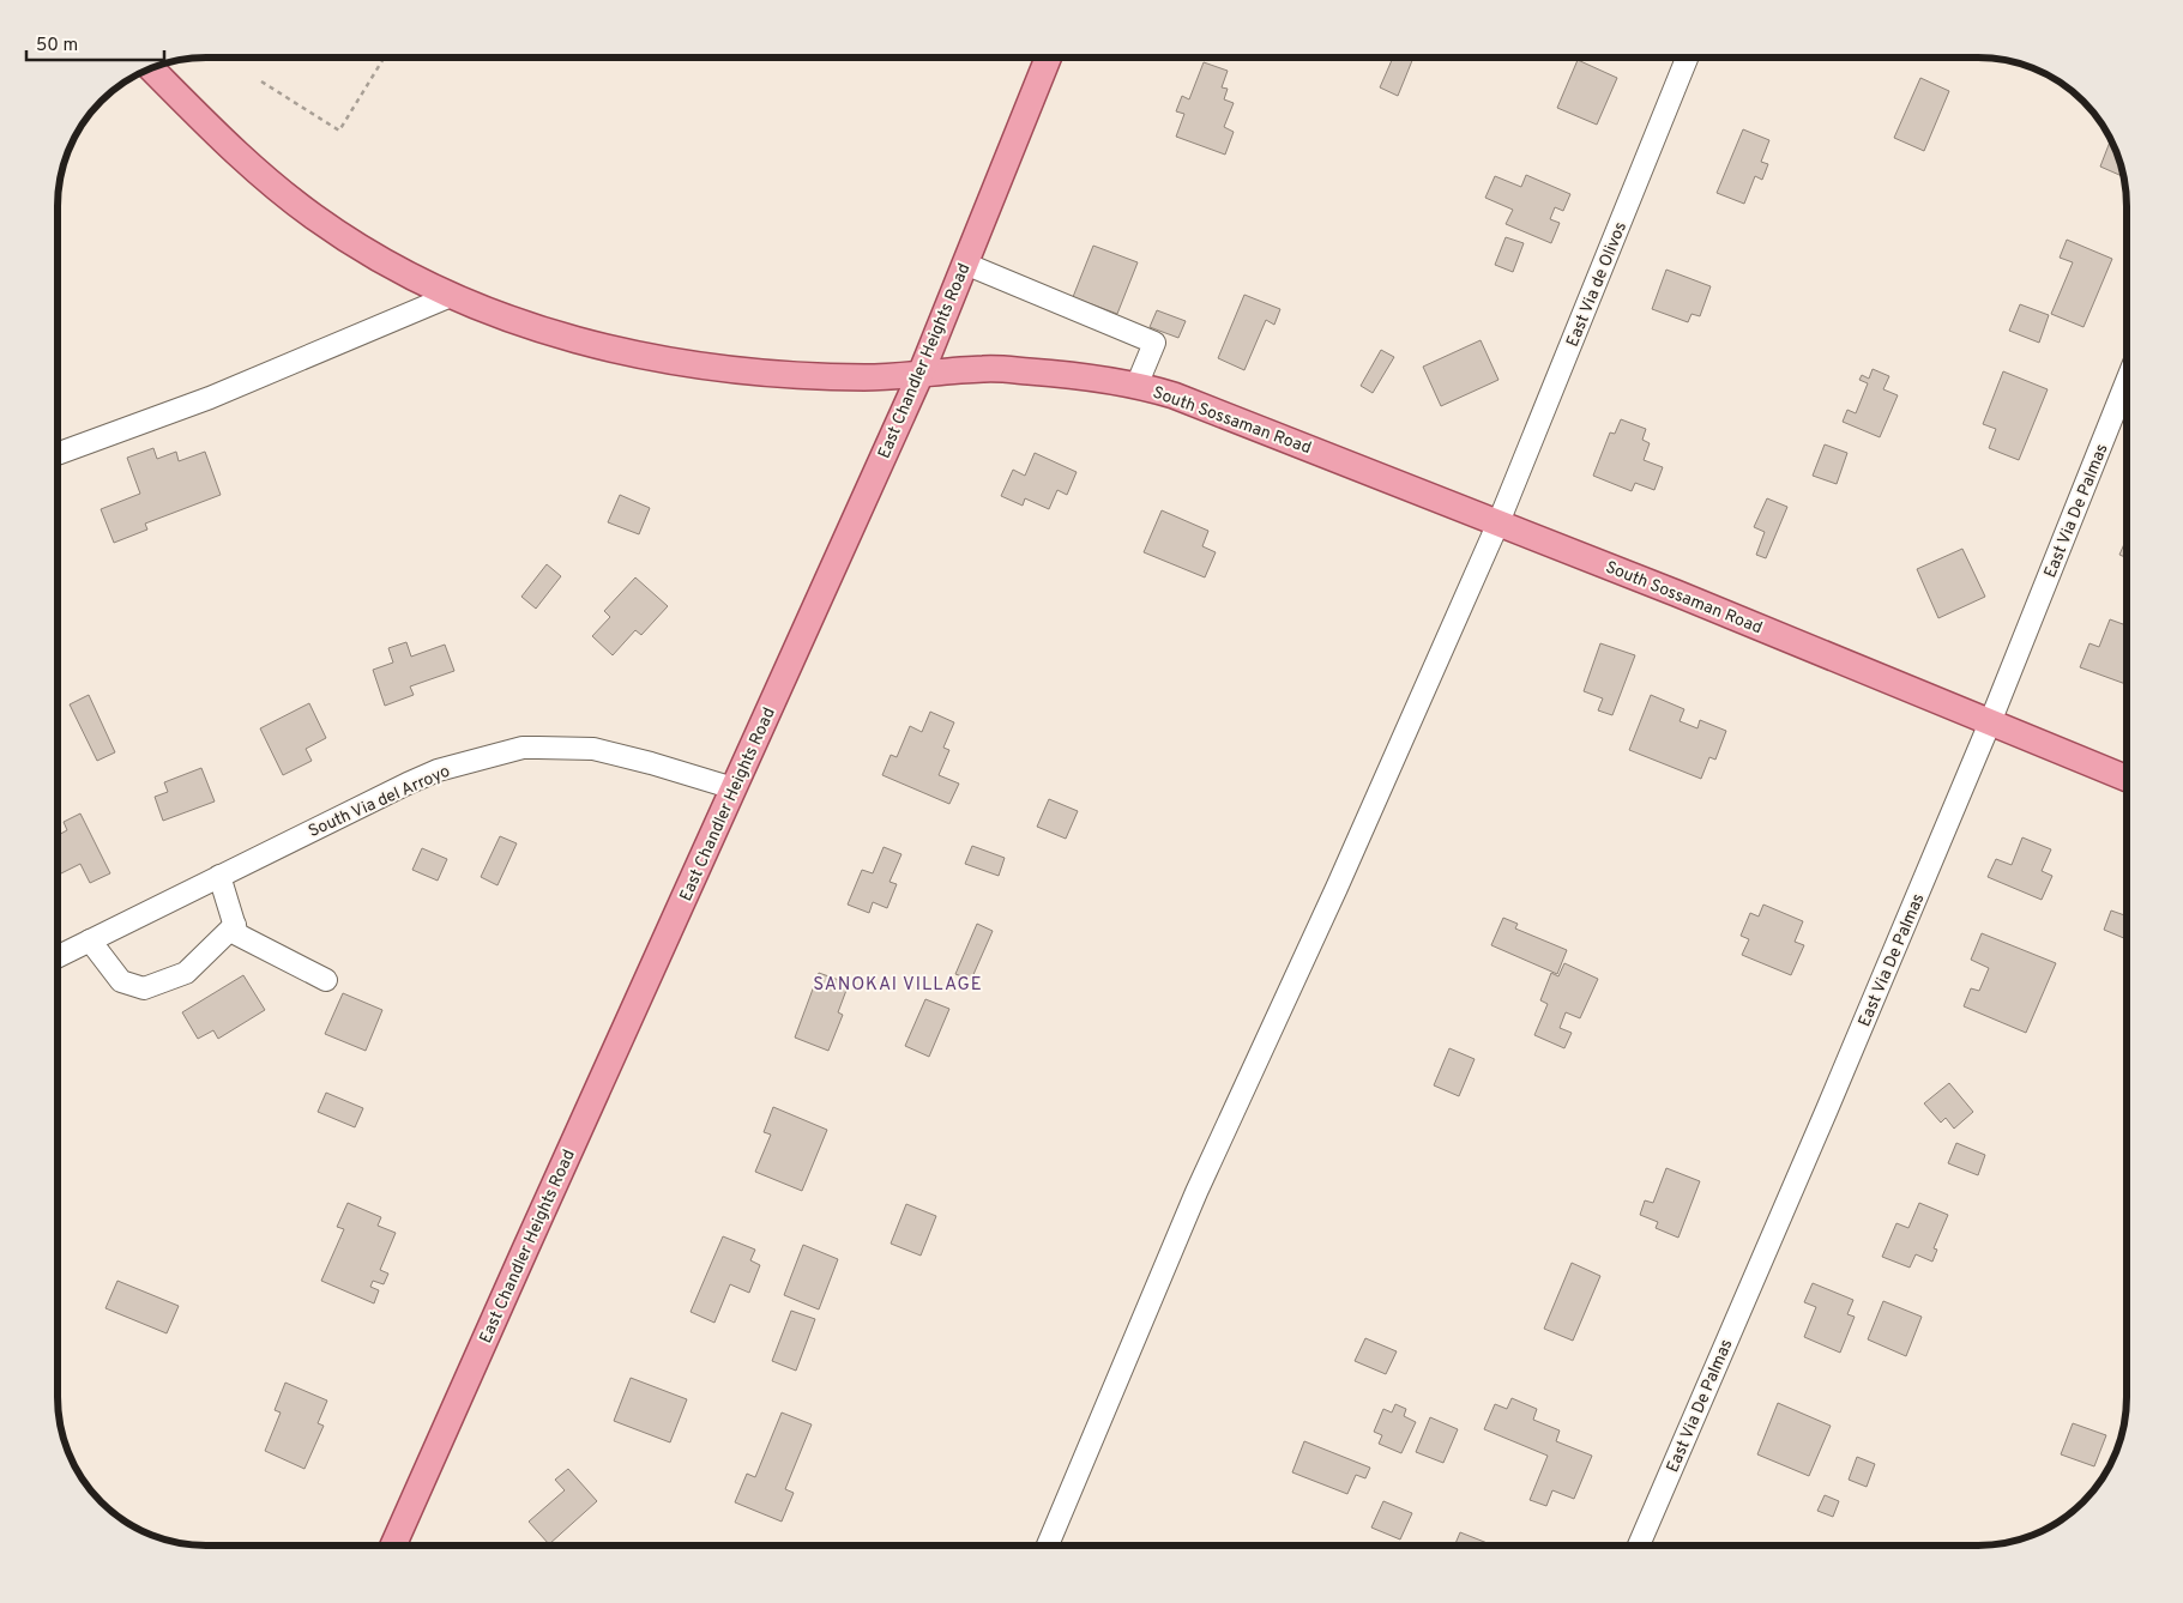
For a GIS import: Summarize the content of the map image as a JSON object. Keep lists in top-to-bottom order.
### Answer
{
  "streets": {
    "main road": ["East Chandler Heights Road", "South Sossaman Road"],
    "street": ["East Via de Olivos", "East Via De Palmas", "South Via del Arroyo"]
  },
  "crossings": [
    ["East Via de Olivos", "South Sossaman Road"],
    ["East Chandler Heights Road", "South Sossaman Road"],
    ["East Chandler Heights Road", "South Via del Arroyo"],
    ["South Sossaman Road", "East Via De Palmas"]
  ],
  "districts": ["SANOKAI VILLAGE"],
  "scale_bar": "50 m"
}
